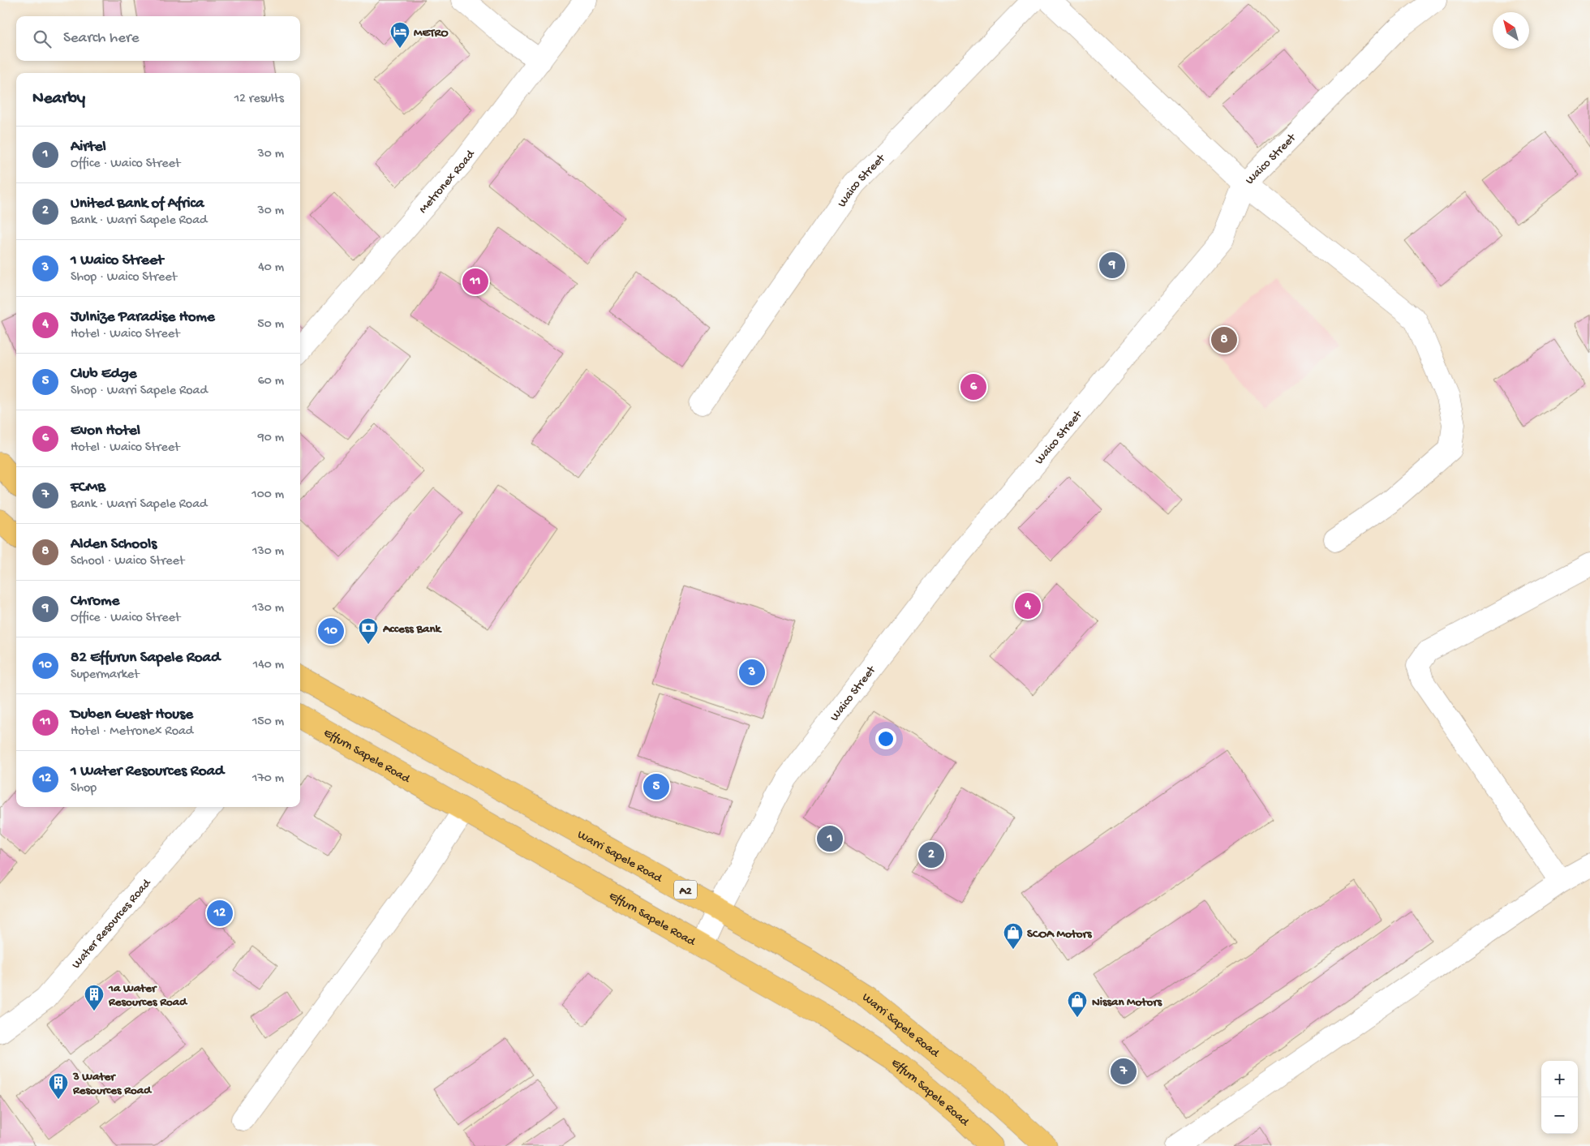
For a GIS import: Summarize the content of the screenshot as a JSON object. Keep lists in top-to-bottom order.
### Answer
{
  "streets": {
    "highway": ["Effurn Sapele Road", "Warri Sapele Road", "A2"],
    "street": ["Waico Street", "Metronex Road", "Water Resources Road"]
  },
  "crossings": [
    ["Waico Street", "Effurn Sapele Road"],
    ["Waico Street", "Warri Sapele Road"]
  ],
  "places": {
    "hotel": ["METRO"],
    "bank": ["Access Bank"],
    "shop": ["SCOA Motors", "Nissan Motors"],
    "building": ["1a Water Resources Road", "3 Water Resources Road"]
  },
  "north": "top left",
  "page": {
    "search": "Search here",
    "heading": ["Nearby", "12 results"],
    "list": [
      {
        "mark": "1",
        "name": "Airtel",
        "note": "Office · Waico Street",
        "value": "30 m"
      },
      {
        "mark": "2",
        "name": "United Bank of Africa",
        "note": "Bank · Warri Sapele Road",
        "value": "30 m"
      },
      {
        "mark": "3",
        "name": "1 Waico Street",
        "note": "Shop · Waico Street",
        "value": "40 m"
      },
      {
        "mark": "4",
        "name": "Julnize Paradise Home",
        "note": "Hotel · Waico Street",
        "value": "50 m"
      },
      {
        "mark": "5",
        "name": "Club Edge",
        "note": "Shop · Warri Sapele Road",
        "value": "60 m"
      },
      {
        "mark": "6",
        "name": "Evon Hotel",
        "note": "Hotel · Waico Street",
        "value": "90 m"
      },
      {
        "mark": "7",
        "name": "FCMB",
        "note": "Bank · Warri Sapele Road",
        "value": "100 m"
      },
      {
        "mark": "8",
        "name": "Alden Schools",
        "note": "School · Waico Street",
        "value": "130 m"
      },
      {
        "mark": "9",
        "name": "Chrome",
        "note": "Office · Waico Street",
        "value": "130 m"
      },
      {
        "mark": "10",
        "name": "82 Effurun Sapele Road",
        "note": "Supermarket",
        "value": "140 m"
      },
      {
        "mark": "11",
        "name": "Duben Guest House",
        "note": "Hotel · Metronex Road",
        "value": "150 m"
      },
      {
        "mark": "12",
        "name": "1 Water Resources Road",
        "note": "Shop",
        "value": "170 m"
      }
    ],
    "pins": [
      "9",
      "11",
      "8",
      "6",
      "4",
      "10",
      "3",
      "5",
      "1",
      "2",
      "12",
      "7"
    ],
    "map_buttons": ["+", "−"]
  }
}
